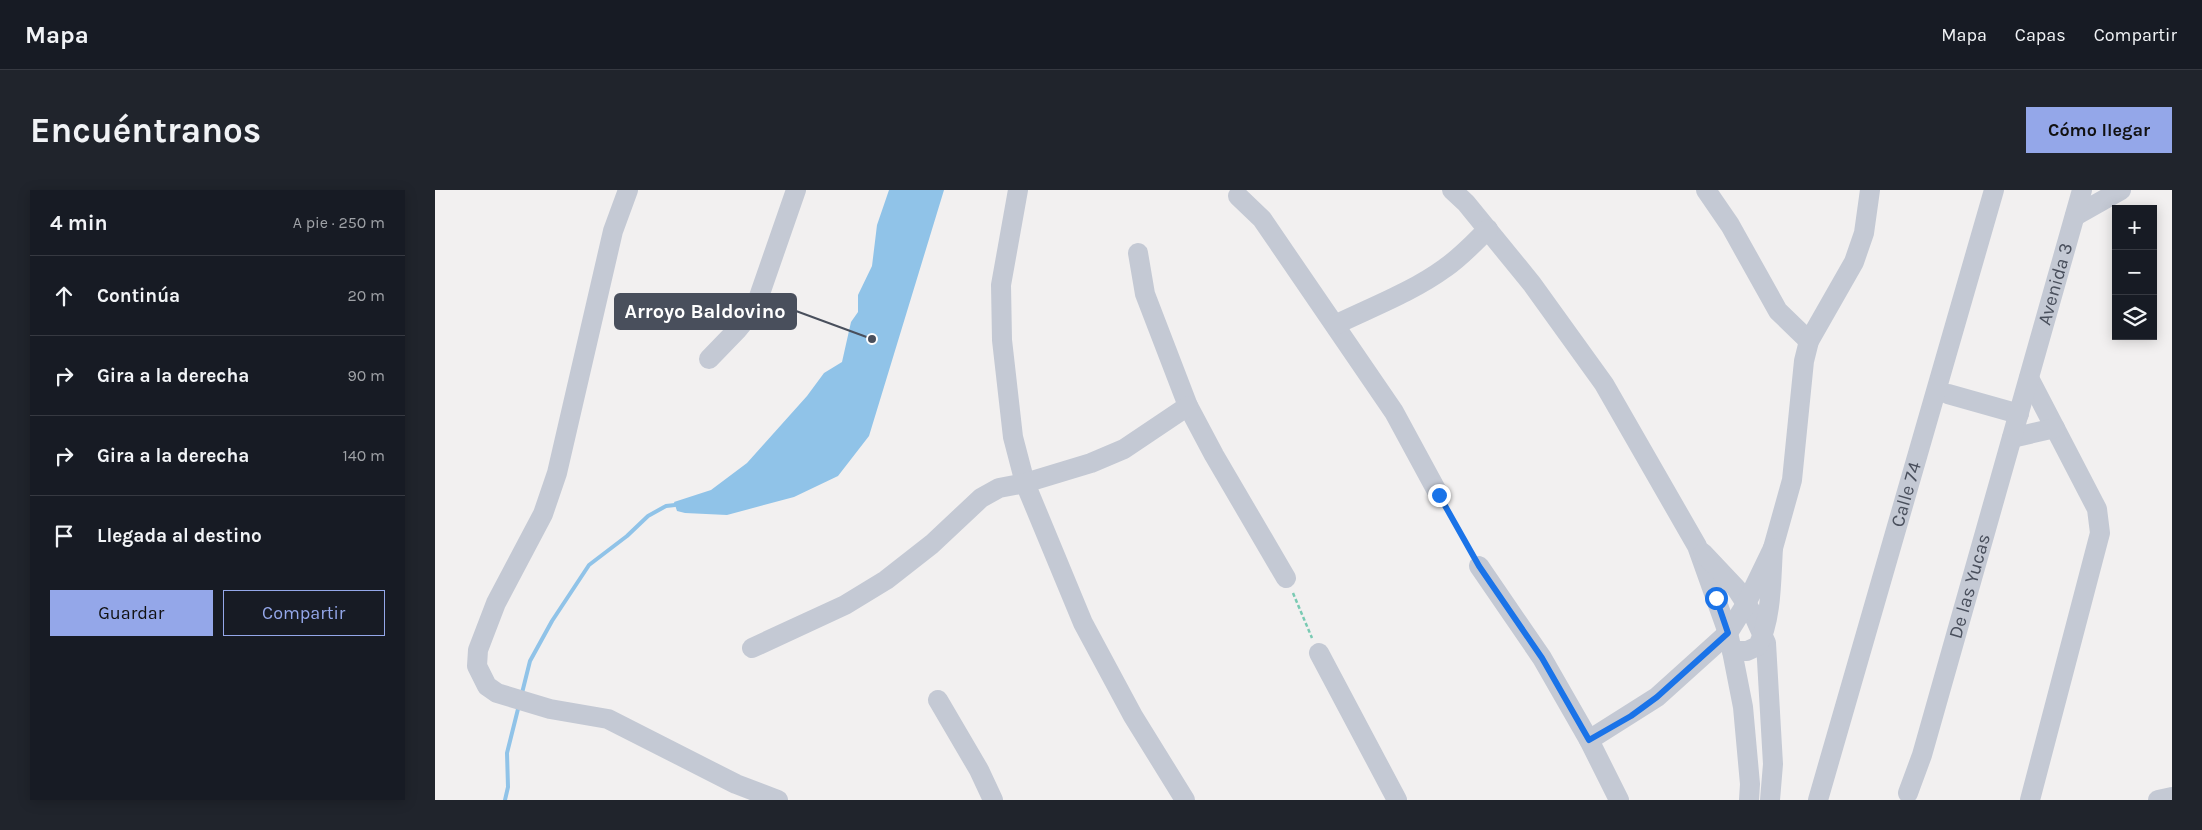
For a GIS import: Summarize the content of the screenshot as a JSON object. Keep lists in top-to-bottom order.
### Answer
{
  "streets": {
    "street": ["Avenida 3", "Calle 74", "De las Yucas"]
  },
  "crossings": [
    ["Avenida 3", "De las Yucas"]
  ],
  "places": ["Arroyo Baldovino"],
  "page": {
    "header": "Mapa",
    "nav": ["Mapa", "Capas", "Compartir"],
    "buttons": [
      "Cómo llegar",
      ["Guardar", "Compartir"]
    ],
    "title": "Encuéntranos",
    "heading": ["4 min", "A pie · 250 m"],
    "map_buttons": ["+", "−"],
    "list": [
      ["Continúa", "20 m"],
      ["Gira a la derecha", "90 m"],
      ["Gira a la derecha", "140 m"],
      "Llegada al destino"
    ]
  }
}
